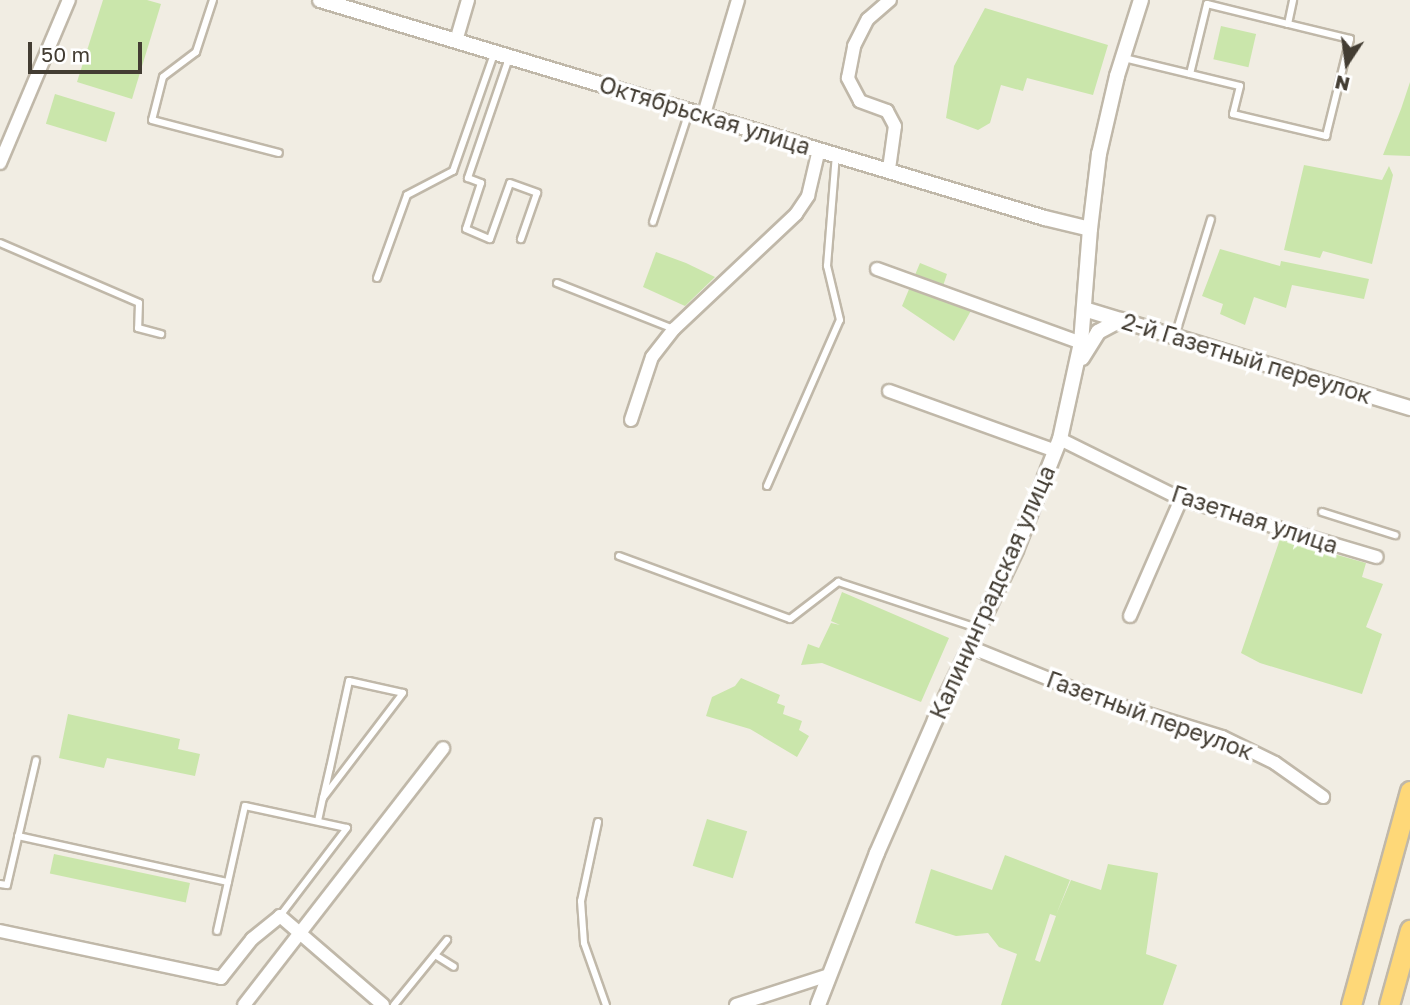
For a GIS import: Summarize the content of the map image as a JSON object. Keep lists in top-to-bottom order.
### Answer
{
  "streets": {
    "street": [
      "Октябрьская улица",
      "2-й Газетный переулок",
      "Газетная улица",
      "Калининградская улица",
      "Газетный переулок"
    ]
  },
  "crossings": [
    ["Октябрьская улица", "Калининградская улица"],
    ["2-й Газетный переулок", "Калининградская улица"],
    ["Газетная улица", "Калининградская улица"],
    ["Калининградская улица", "Газетный переулок"]
  ],
  "scale_bar": "50 m",
  "north": "bottom"
}
